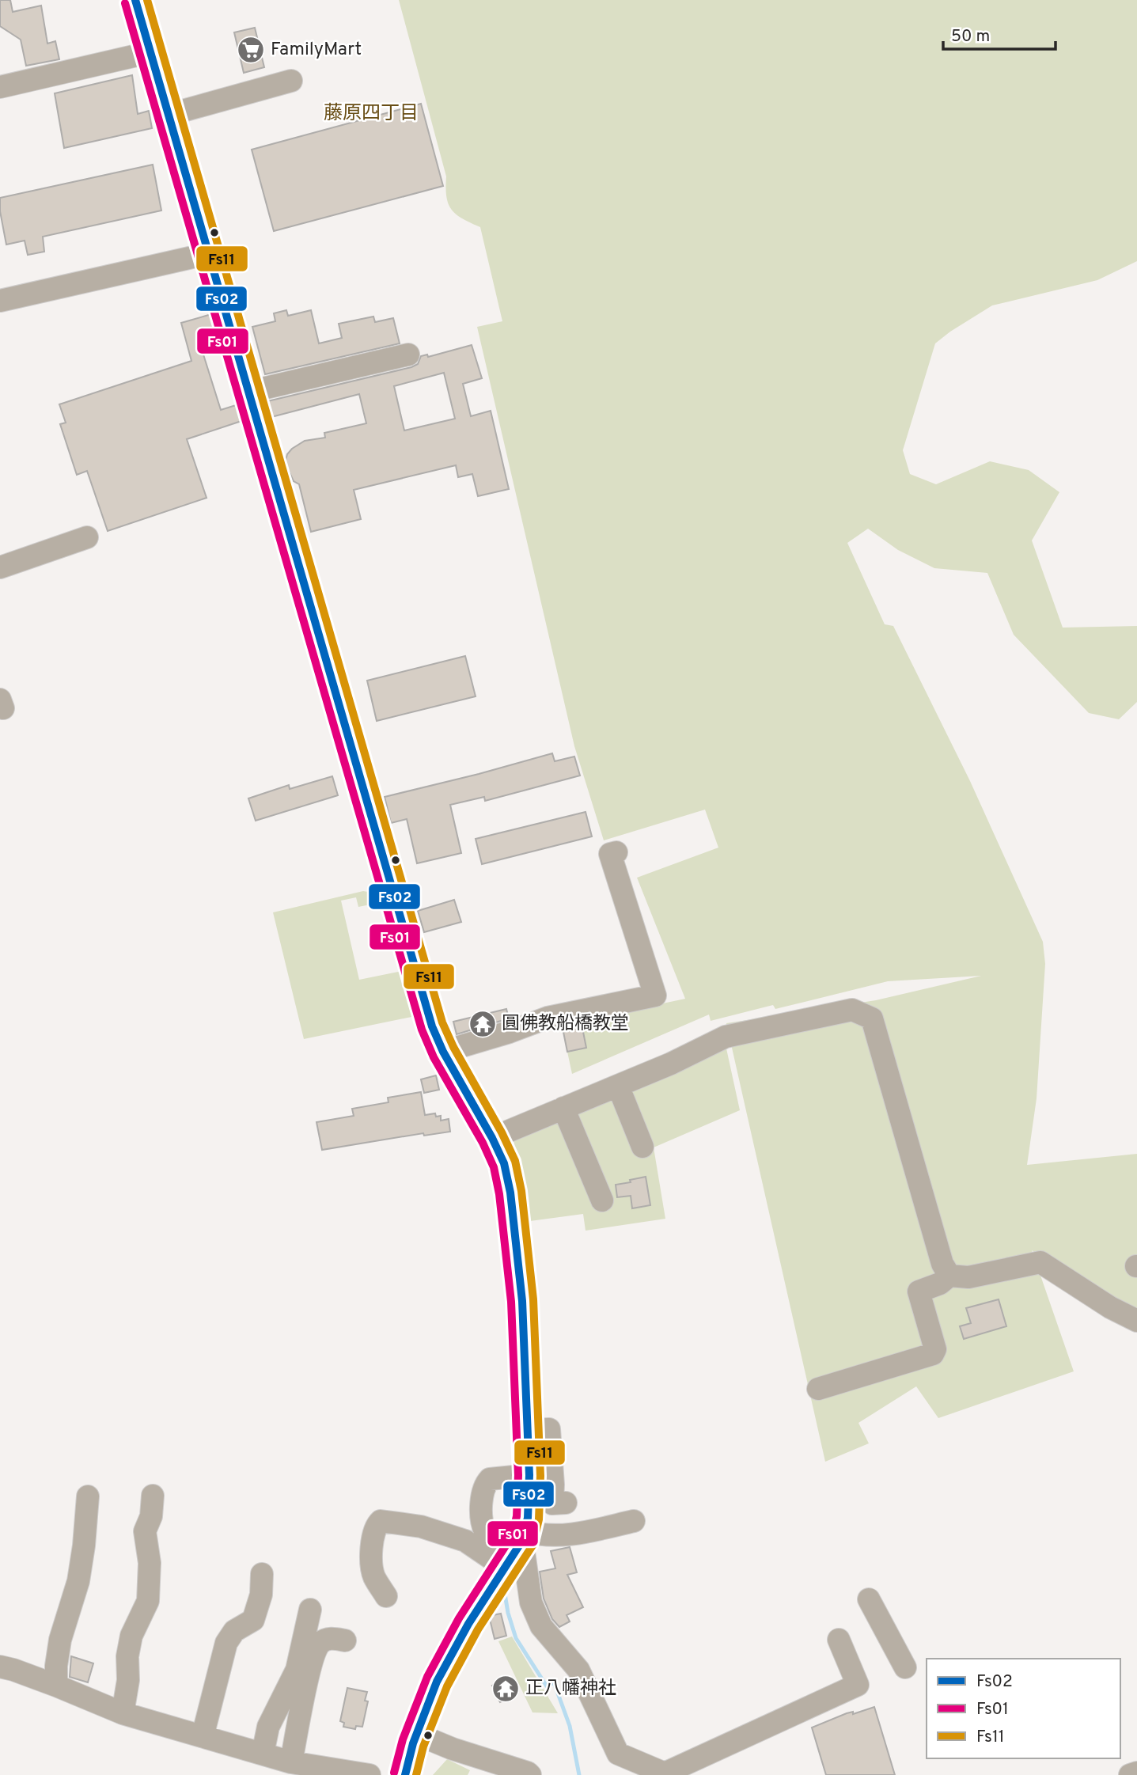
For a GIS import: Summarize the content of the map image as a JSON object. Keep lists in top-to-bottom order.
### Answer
{
  "districts": ["藤原四丁目"],
  "places": {
    "supermarket": ["FamilyMart"],
    "temple": ["圓佛教船橋教堂", "正八幡神社"]
  },
  "lines": ["transit line Fs02", "transit line Fs11", "transit line Fs01"],
  "legend": ["Fs02", "Fs01", "Fs11"],
  "scale_bar": "50 m"
}
